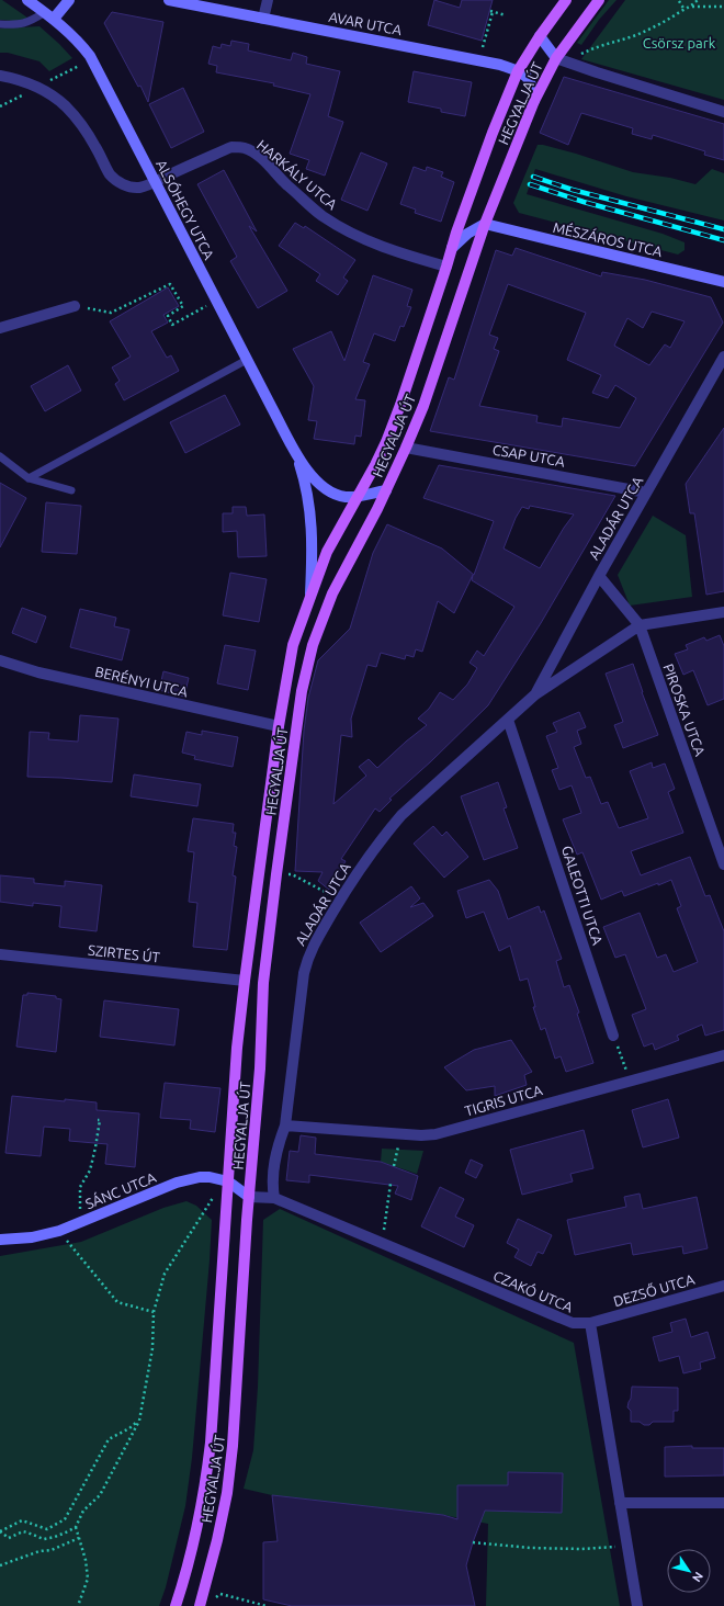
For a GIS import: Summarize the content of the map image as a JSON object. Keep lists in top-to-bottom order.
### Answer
{
  "streets": {
    "main road": ["HEGYALJA ÚT"],
    "street": [
      "AVAR UTCA",
      "HARKÁLY UTCA",
      "ALSÓHEGY UTCA",
      "MÉSZÁROS UTCA",
      "CSAP UTCA",
      "ALADÁR UTCA",
      "BERÉNYI UTCA",
      "PIROSKA UTCA",
      "GALEOTTI UTCA",
      "SZIRTES ÚT",
      "TIGRIS UTCA",
      "SÁNC UTCA",
      "DEZSŐ UTCA",
      "CZAKÓ UTCA"
    ]
  },
  "crossings": [
    ["AVAR UTCA", "HEGYALJA ÚT"],
    ["HEGYALJA ÚT", "HARKÁLY UTCA"],
    ["HEGYALJA ÚT", "ALSÓHEGY UTCA"],
    ["HEGYALJA ÚT", "MÉSZÁROS UTCA"],
    ["HEGYALJA ÚT", "CSAP UTCA"],
    ["HEGYALJA ÚT", "BERÉNYI UTCA"],
    ["HEGYALJA ÚT", "SZIRTES ÚT"],
    ["HEGYALJA ÚT", "SÁNC UTCA"],
    ["HEGYALJA ÚT", "CZAKÓ UTCA"],
    ["HARKÁLY UTCA", "ALSÓHEGY UTCA"],
    ["CSAP UTCA", "ALADÁR UTCA"],
    ["ALADÁR UTCA", "PIROSKA UTCA"],
    ["ALADÁR UTCA", "GALEOTTI UTCA"],
    ["ALADÁR UTCA", "TIGRIS UTCA"],
    ["ALADÁR UTCA", "CZAKÓ UTCA"],
    ["SÁNC UTCA", "CZAKÓ UTCA"],
    ["DEZSŐ UTCA", "CZAKÓ UTCA"]
  ],
  "parks": ["Csörsz park"],
  "north": "bottom right"
}
